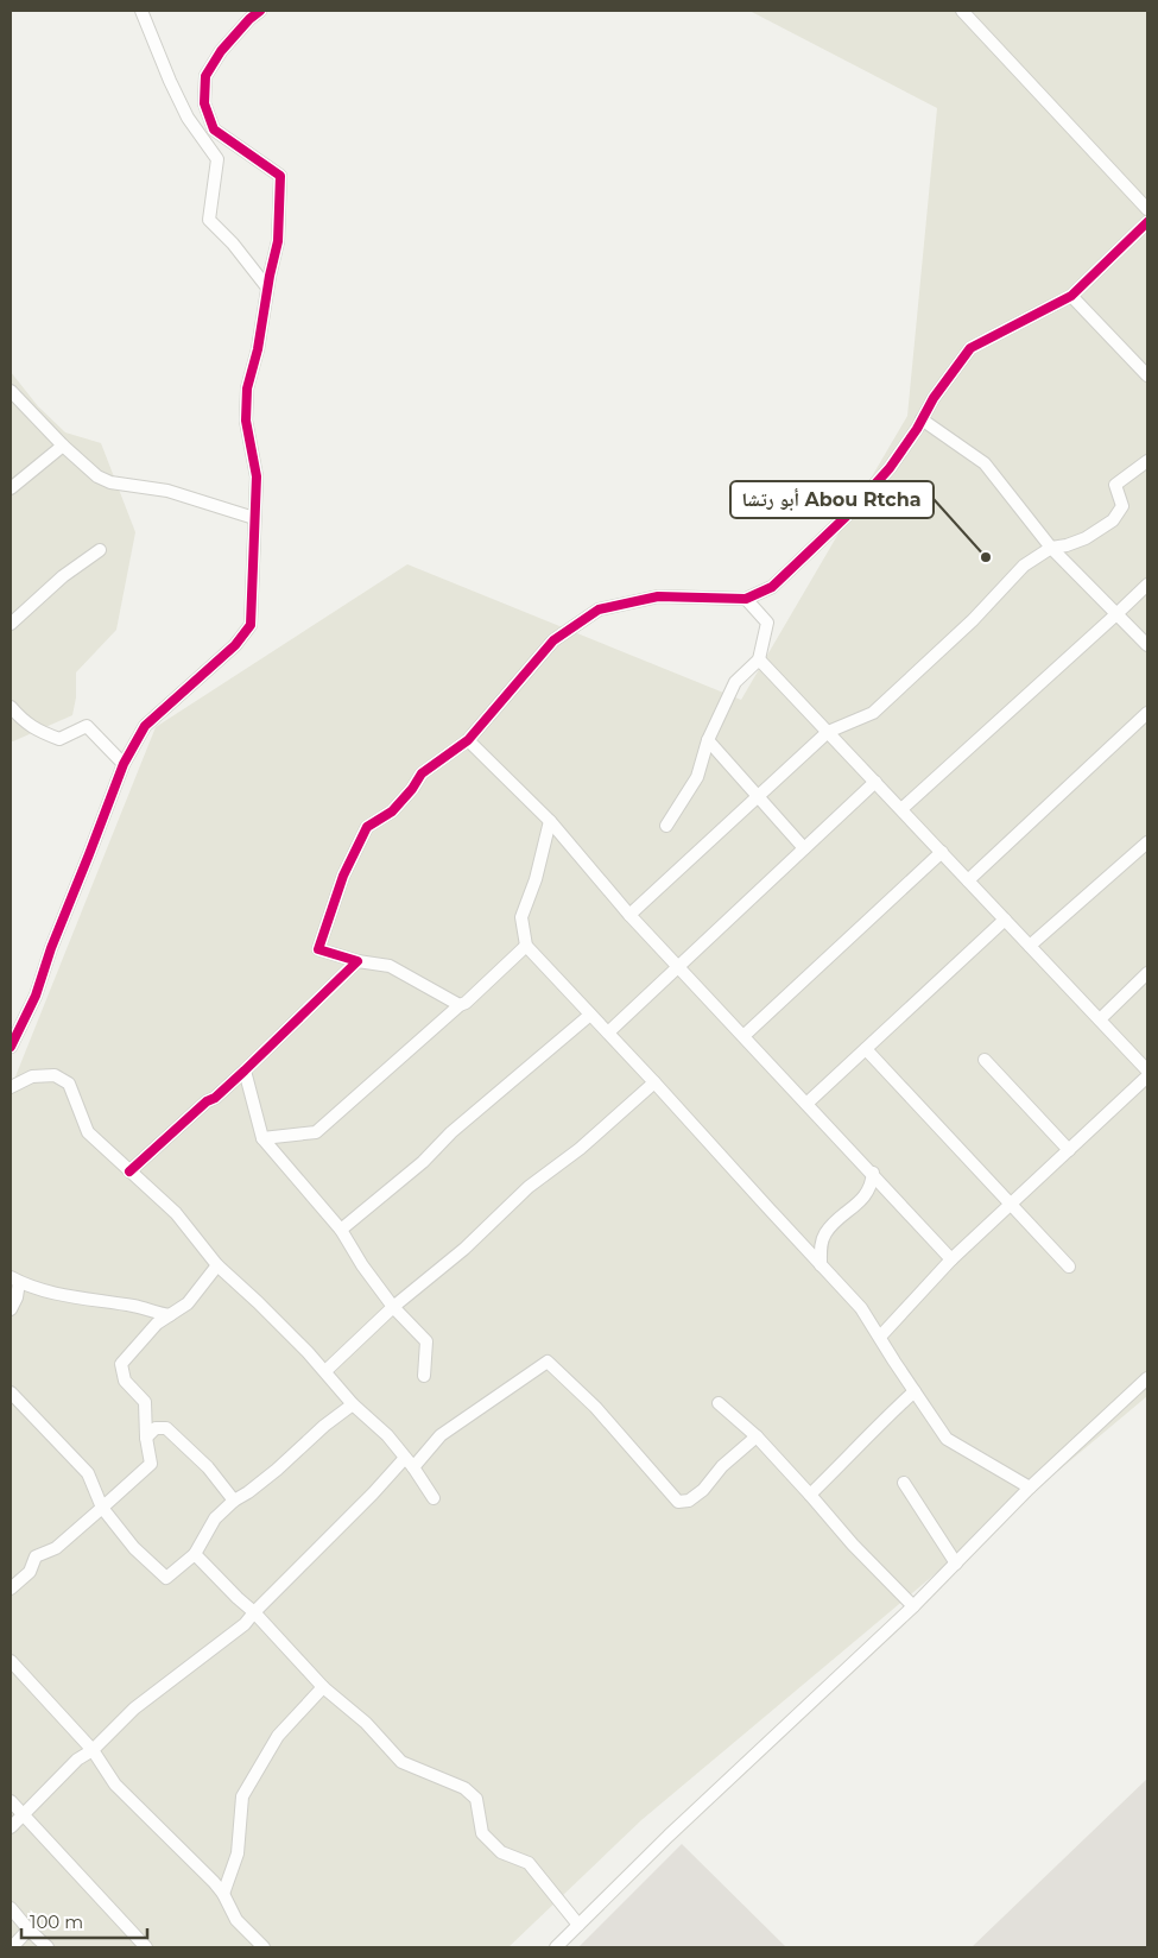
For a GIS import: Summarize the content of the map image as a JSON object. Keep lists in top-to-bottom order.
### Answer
{
  "places": ["أبو رتشا Abou Rtcha"],
  "scale_bar": "100 m"
}
